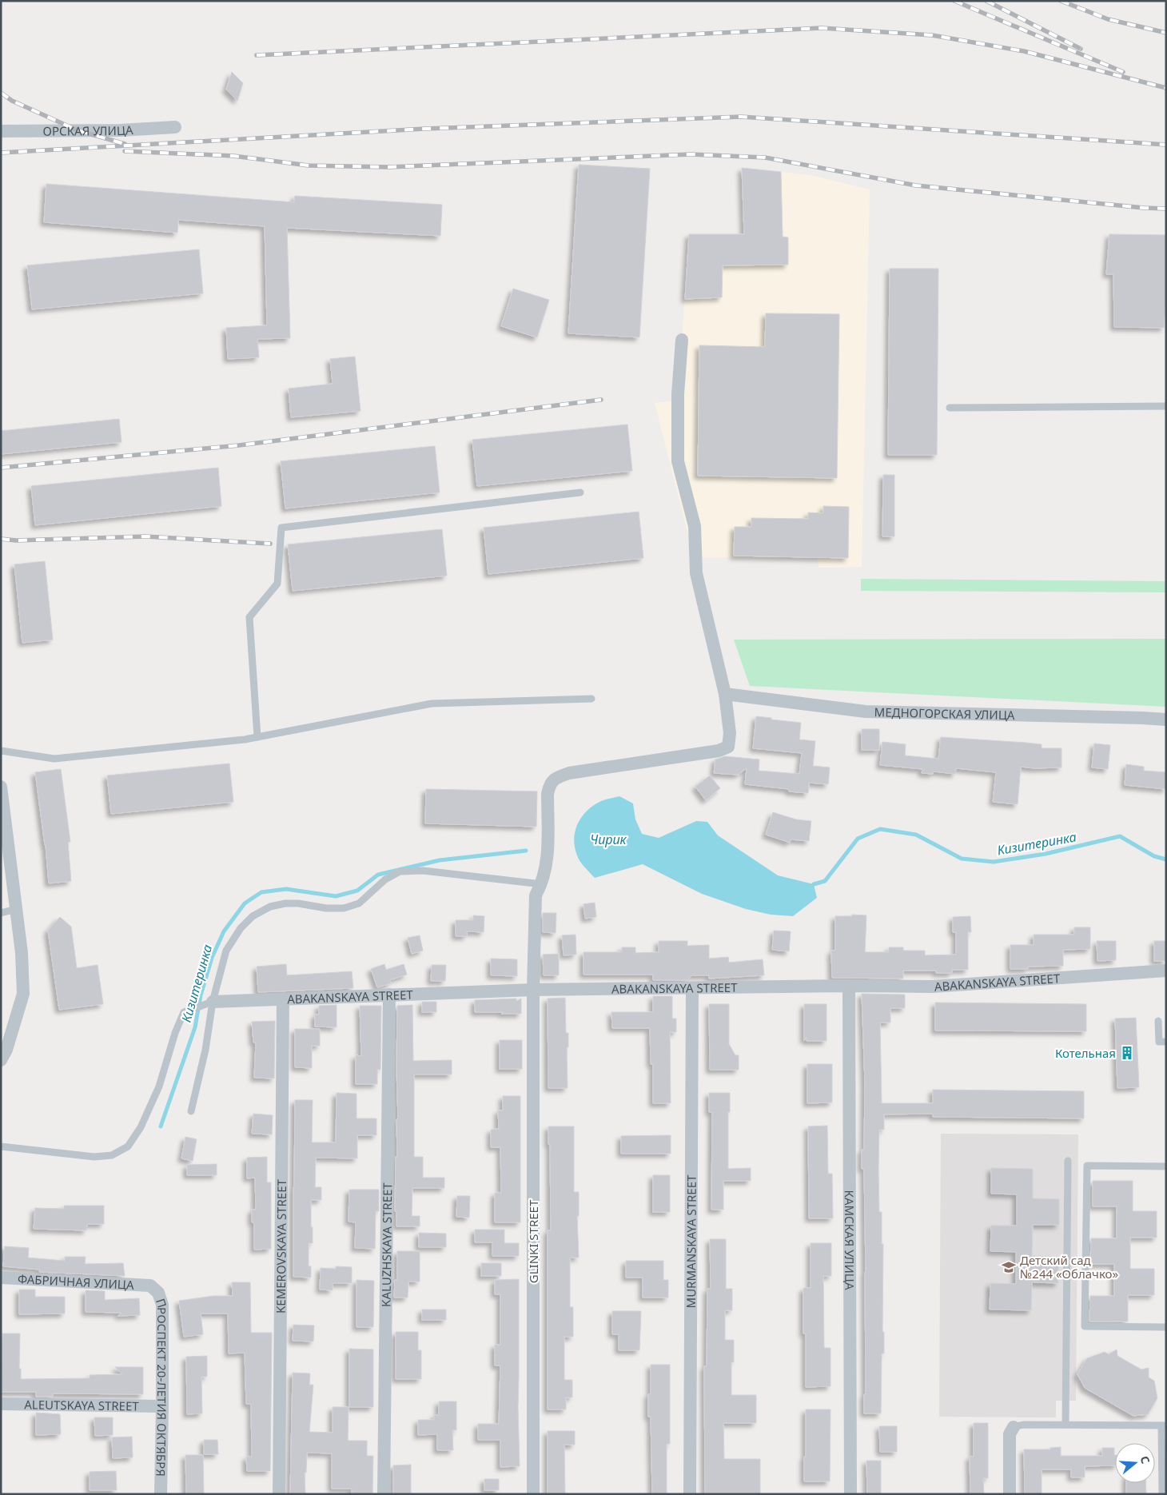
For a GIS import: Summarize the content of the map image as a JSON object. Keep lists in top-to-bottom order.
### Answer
{
  "streets": {
    "street": [
      "ОРСКАЯ УЛИЦА",
      "МЕДНОГОРСКАЯ УЛИЦА",
      "ABAKANSKAYA STREET",
      "КАМСКАЯ УЛИЦА",
      "GLINKI STREET",
      "MURMANSKAYA STREET",
      "KALUZHSKAYA STREET",
      "KEMEROVSKAYA STREET",
      "ФАБРИЧНАЯ УЛИЦА",
      "ПРОСПЕКТ 20-ЛЕТИЯ ОКТЯБРЯ",
      "ALEUTSKAYA STREET"
    ]
  },
  "crossings": [
    ["МЕДНОГОРСКАЯ УЛИЦА", "GLINKI STREET"],
    ["ABAKANSKAYA STREET", "КАМСКАЯ УЛИЦА"],
    ["ABAKANSKAYA STREET", "GLINKI STREET"],
    ["ABAKANSKAYA STREET", "MURMANSKAYA STREET"],
    ["ABAKANSKAYA STREET", "KALUZHSKAYA STREET"],
    ["ABAKANSKAYA STREET", "KEMEROVSKAYA STREET"],
    ["ФАБРИЧНАЯ УЛИЦА", "ПРОСПЕКТ 20-ЛЕТИЯ ОКТЯБРЯ"],
    ["ПРОСПЕКТ 20-ЛЕТИЯ ОКТЯБРЯ", "ALEUTSKAYA STREET"]
  ],
  "water": ["Чирик", "Кизитеринка"],
  "places": {
    "building": ["Котельная"],
    "school or university": ["Детский сад №244 «Облачко»"]
  },
  "north": "right"
}
